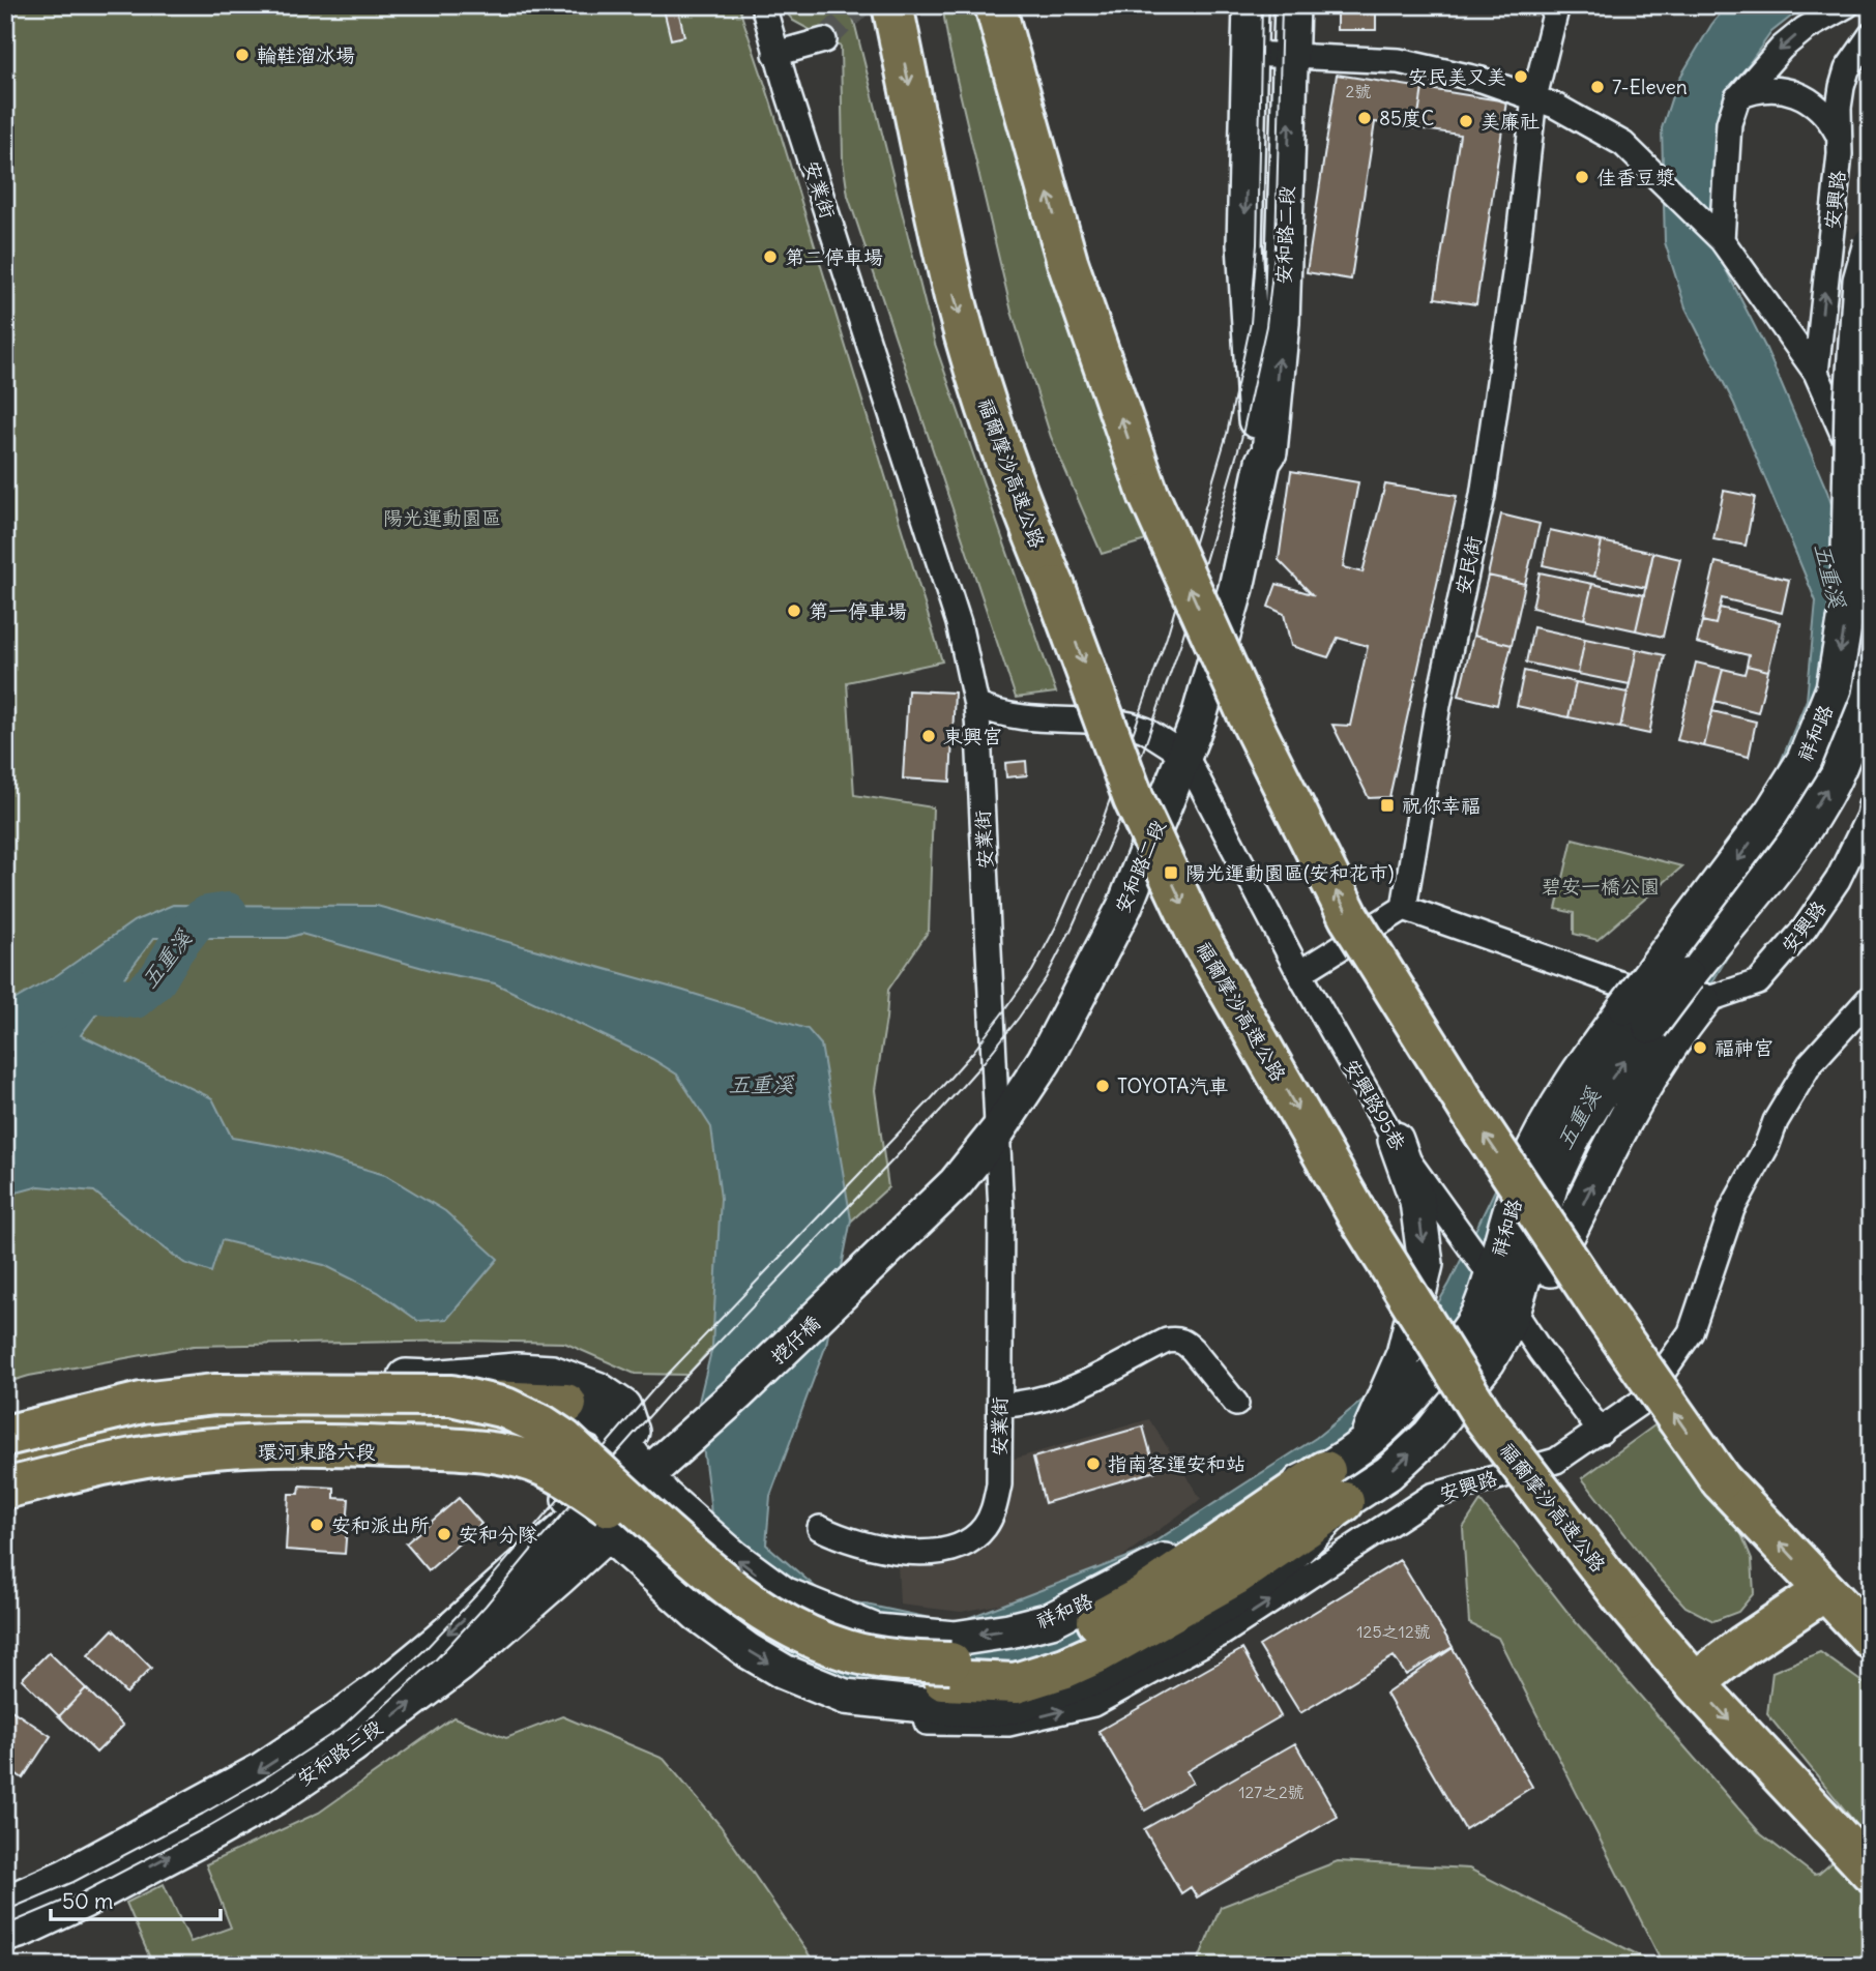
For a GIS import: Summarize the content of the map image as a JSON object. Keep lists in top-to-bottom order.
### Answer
{
  "streets": {
    "highway": ["福爾摩沙高速公路"],
    "main road": [
      "安和路二段",
      "祥和路",
      "挖仔橋",
      "環河東路六段",
      "安和路三段"
    ],
    "street": [
      "安業街",
      "安興路",
      "安民街",
      "安興路95巷"
    ]
  },
  "crossings": [
    ["安業街", "安和路二段"],
    ["安興路", "安興路95巷"],
    ["安和路二段", "安興路95巷"],
    ["安和路二段", "挖仔橋"],
    ["祥和路", "安興路95巷"],
    ["祥和路", "環河東路六段"],
    ["祥和路", "安和路三段"],
    ["挖仔橋", "安和路三段"],
    ["環河東路六段", "安和路三段"]
  ],
  "one_way": ["安興路"],
  "water": ["五重溪"],
  "parks": ["陽光運動園區", "碧安一橋公園"],
  "places": {
    "other": [
      "輪鞋溜冰場",
      "安民美又美",
      "7-Eleven",
      "85度C",
      "美廉社",
      "佳香豆漿",
      "第二停車場",
      "第一停車場",
      "東興宮",
      "福神宮",
      "TOYOTA汽車",
      "指南客運安和站",
      "安和派出所",
      "安和分隊"
    ],
    "transit": ["祝你幸福", "陽光運動園區(安和花市)"]
  },
  "house_numbers": ["2號", "125之12號", "127之2號"],
  "scale_bar": "50 m"
}
